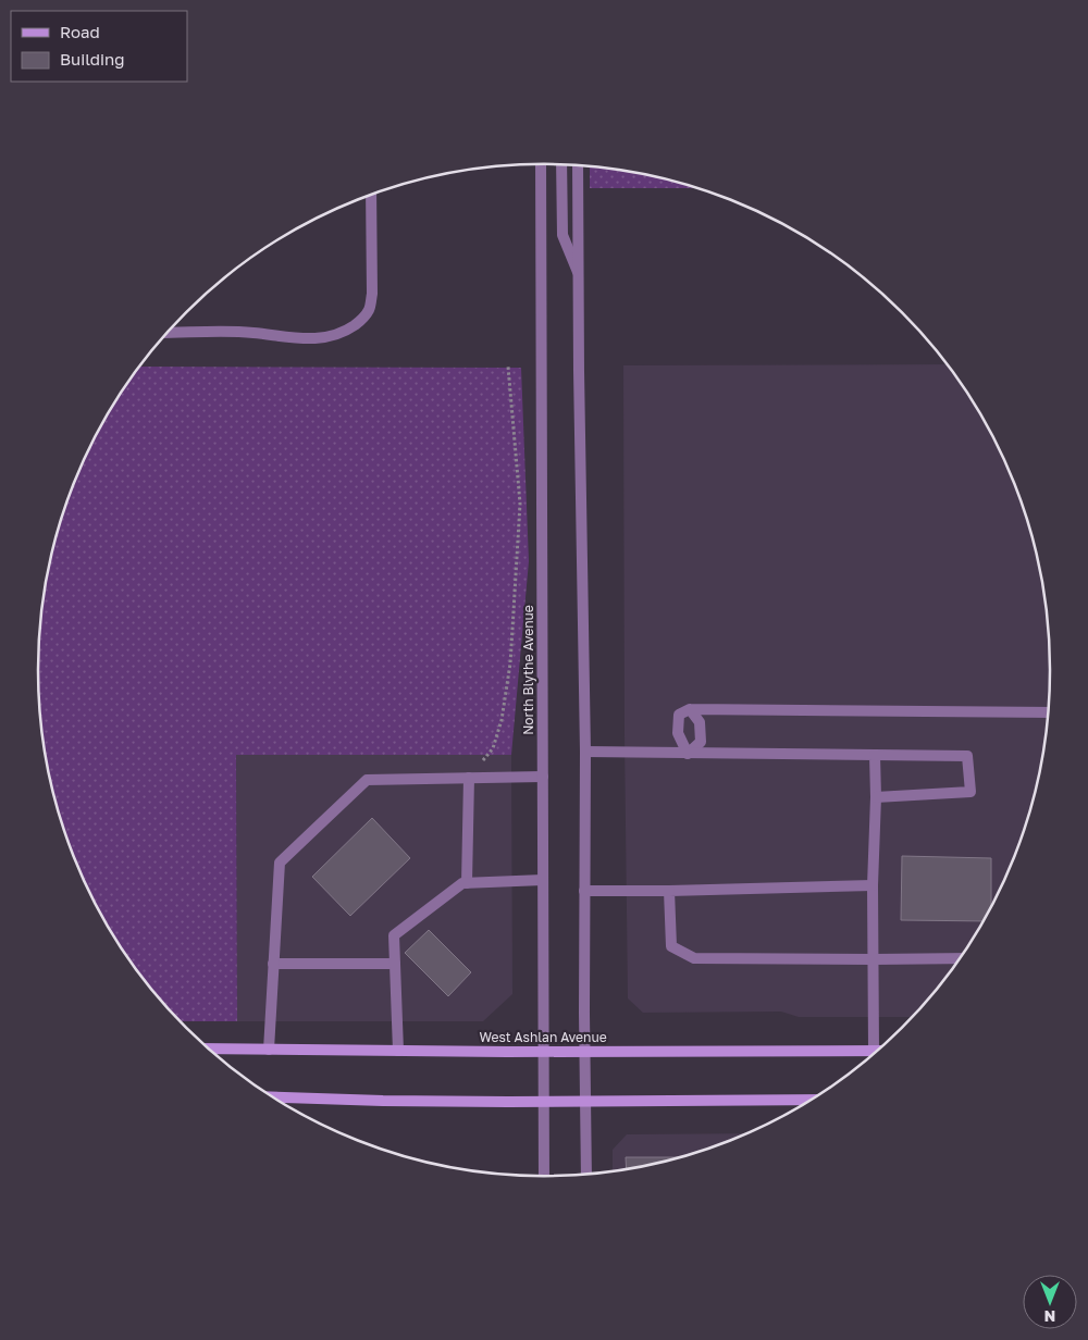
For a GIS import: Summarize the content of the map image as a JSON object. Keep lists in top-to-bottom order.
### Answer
{
  "streets": {
    "main road": ["West Ashlan Avenue"],
    "street": ["North Blythe Avenue"]
  },
  "crossings": [
    ["North Blythe Avenue", "West Ashlan Avenue"]
  ],
  "legend": ["Road", "Building"],
  "north": "bottom"
}
